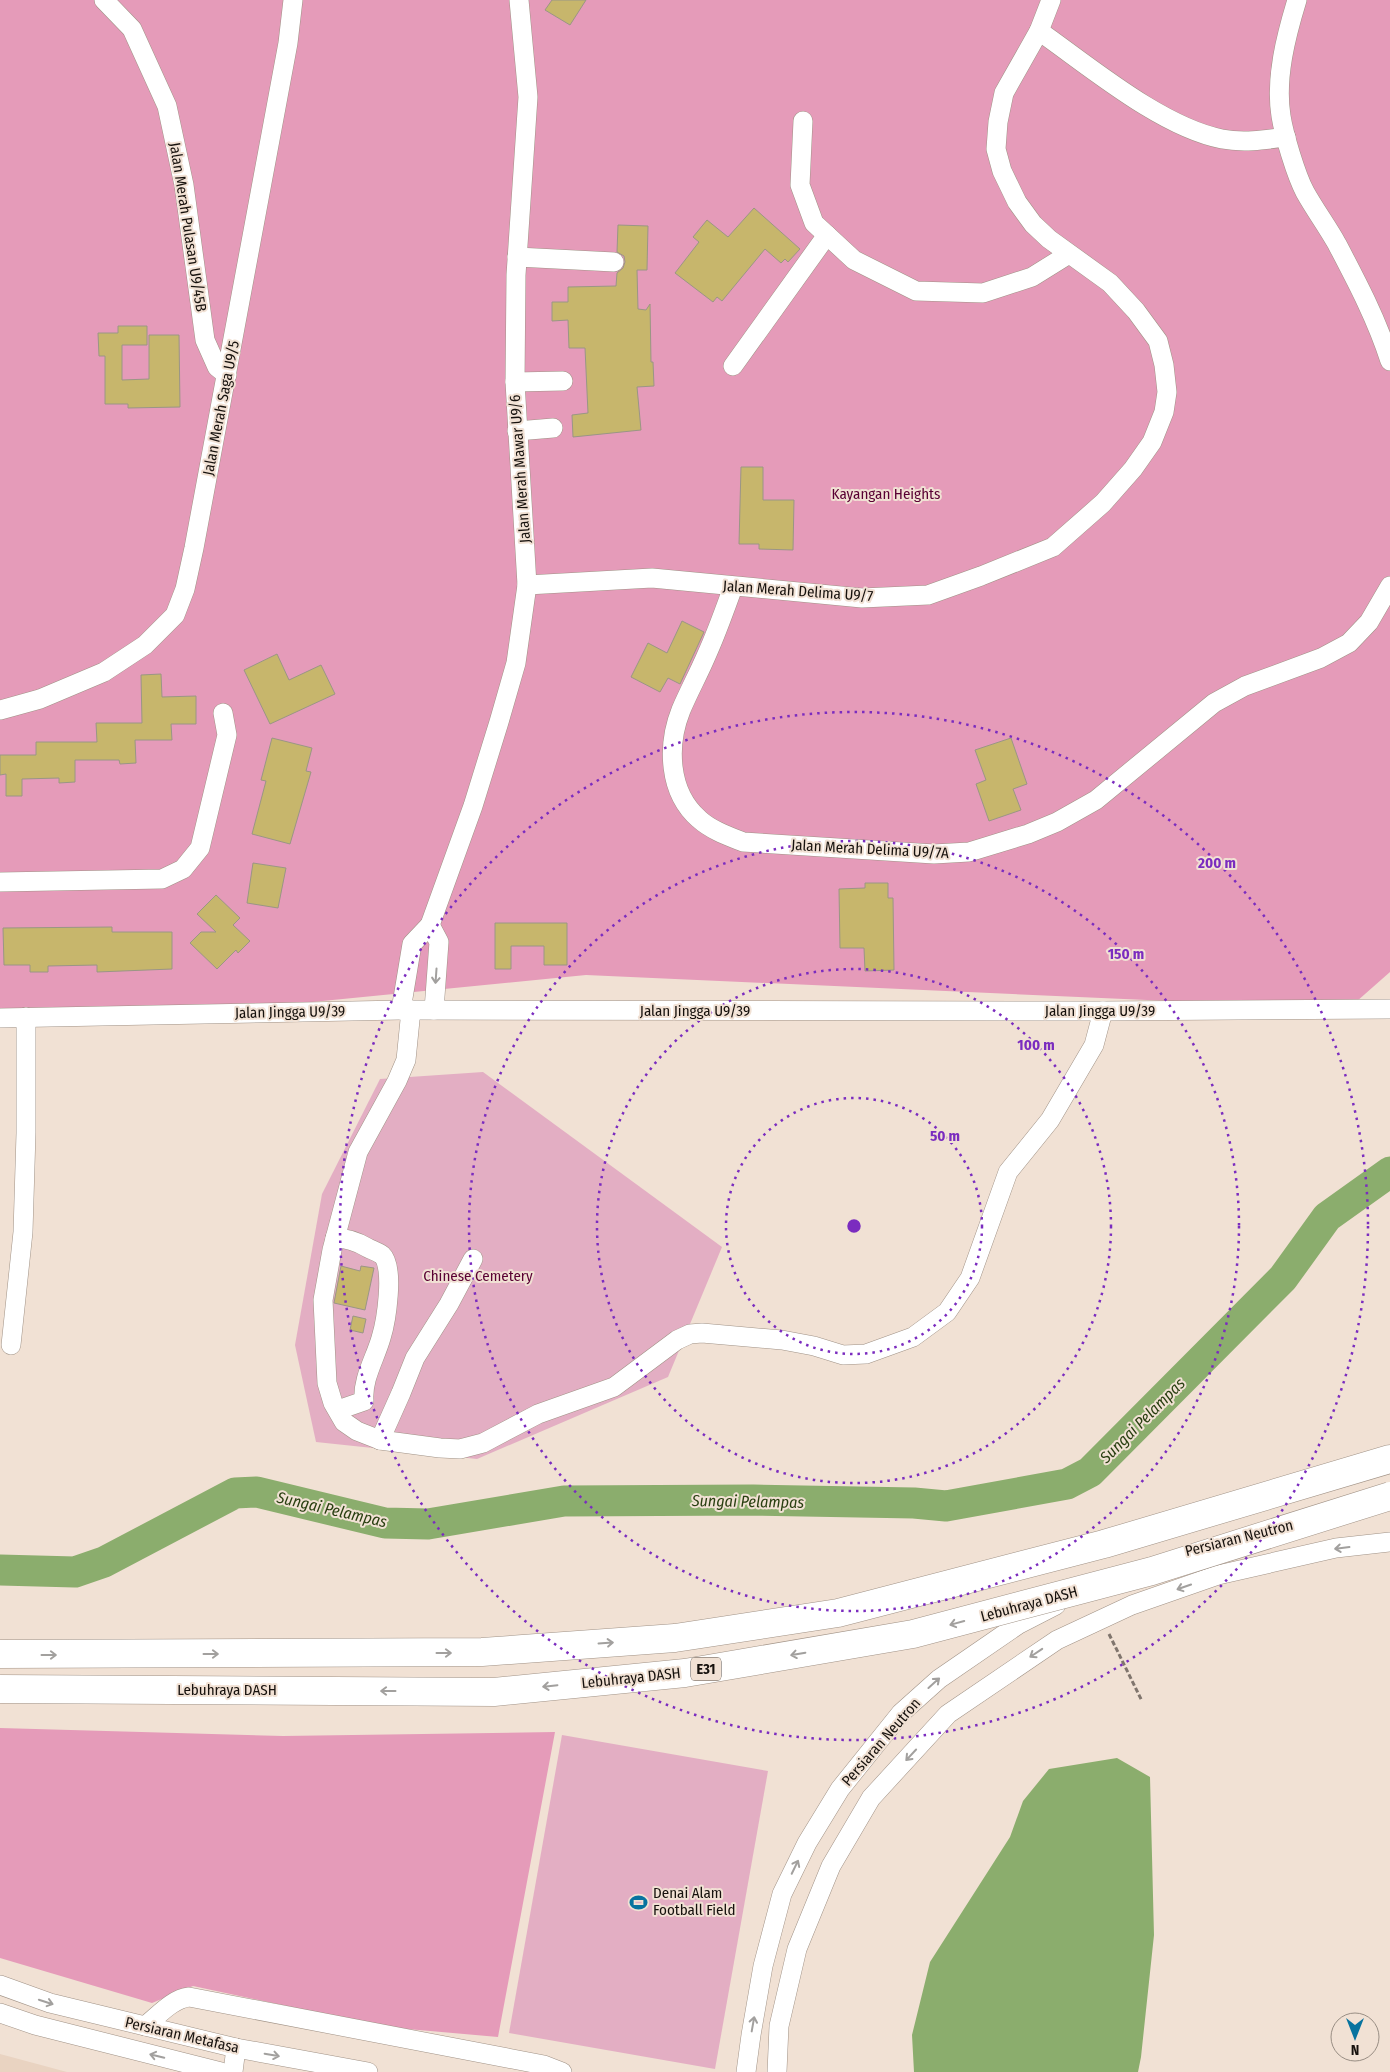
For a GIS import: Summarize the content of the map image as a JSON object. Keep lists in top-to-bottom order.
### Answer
{
  "streets": {
    "highway": ["Lebuhraya DASH", "E31"],
    "street": [
      "Jalan Merah Pulasan U9/45B",
      "Jalan Merah Saga U9/5",
      "Jalan Merah Mawar U9/6",
      "Jalan Merah Delima U9/7",
      "Jalan Merah Delima U9/7A",
      "Jalan Jingga U9/39",
      "Persiaran Neutron",
      "Persiaran Metafasa"
    ]
  },
  "crossings": [
    ["Jalan Merah Pulasan U9/45B", "Jalan Merah Saga U9/5"],
    ["Jalan Merah Mawar U9/6", "Jalan Merah Delima U9/7"],
    ["Jalan Merah Delima U9/7", "Jalan Merah Delima U9/7A"]
  ],
  "water": ["Sungai Pelampas"],
  "parks": ["Kayangan Heights", "Chinese Cemetery"],
  "places": {
    "sports": ["Denai Alam Football Field"]
  },
  "north": "bottom",
  "rings": [
    "200 m",
    "150 m",
    "100 m",
    "50 m"
  ]
}
